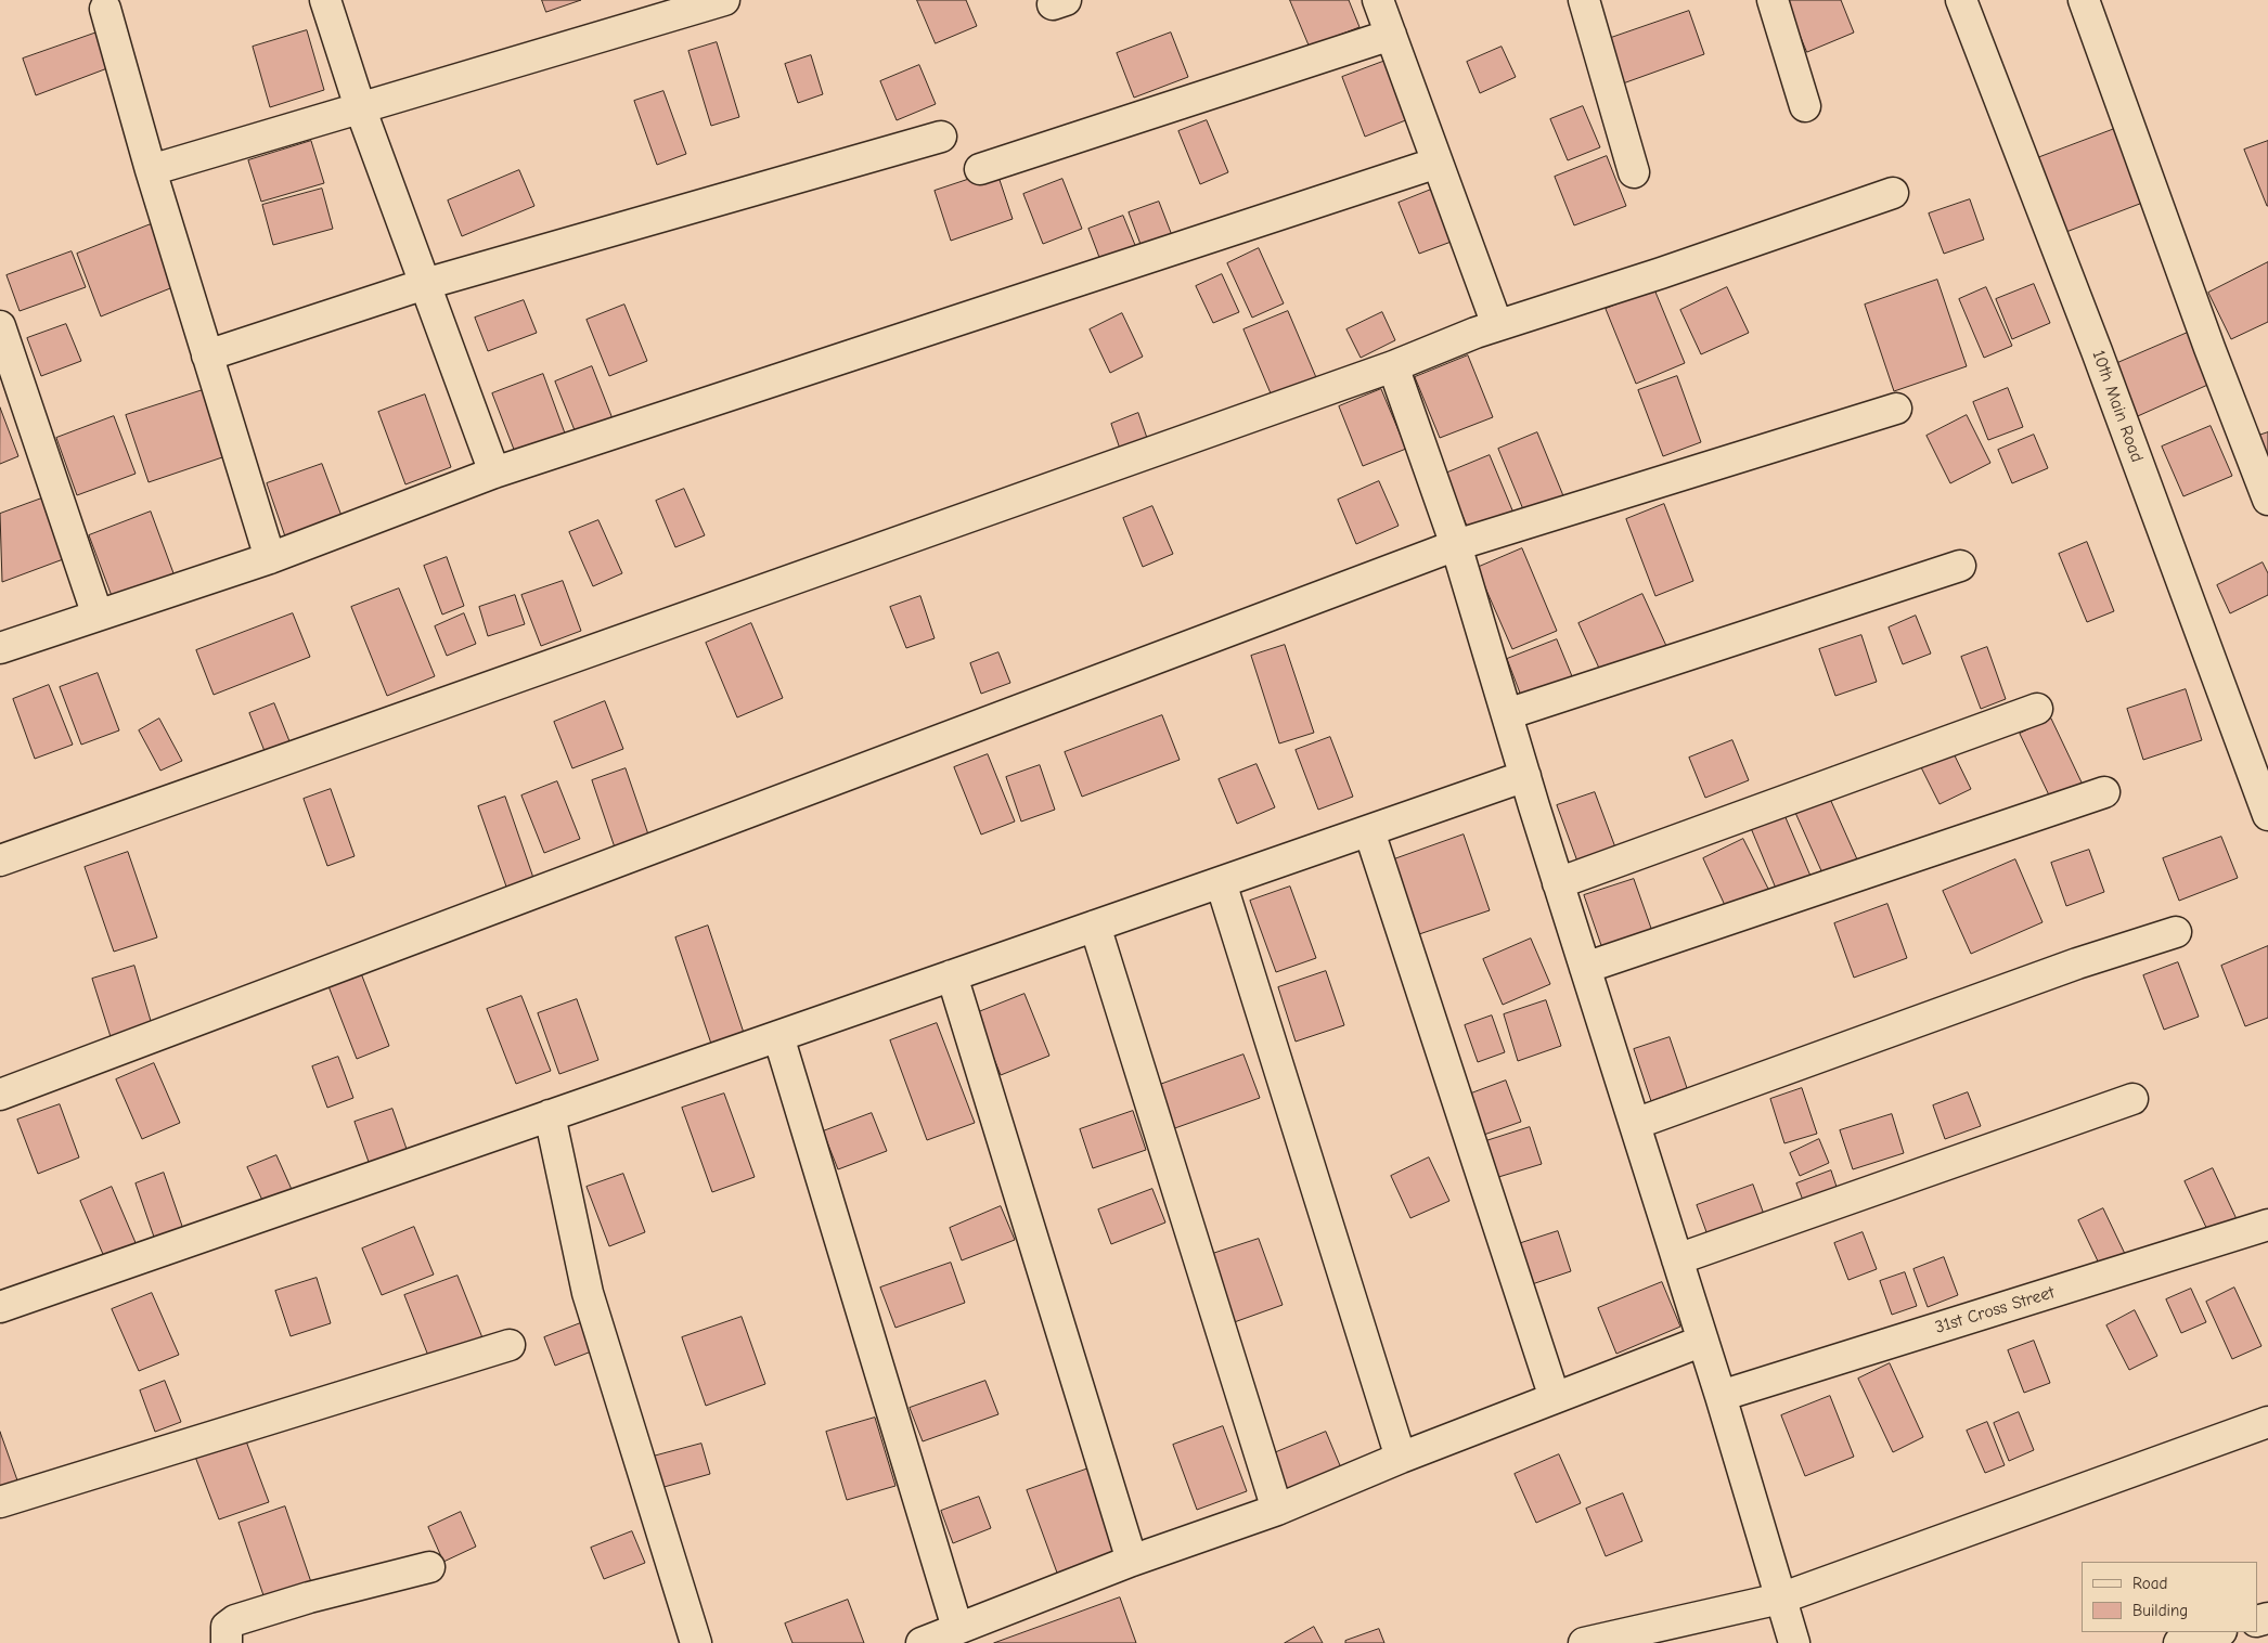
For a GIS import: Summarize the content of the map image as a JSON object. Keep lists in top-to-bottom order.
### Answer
{
  "streets": {
    "street": ["10th Main Road", "31st Cross Street"]
  },
  "legend": ["Road", "Building"]
}
